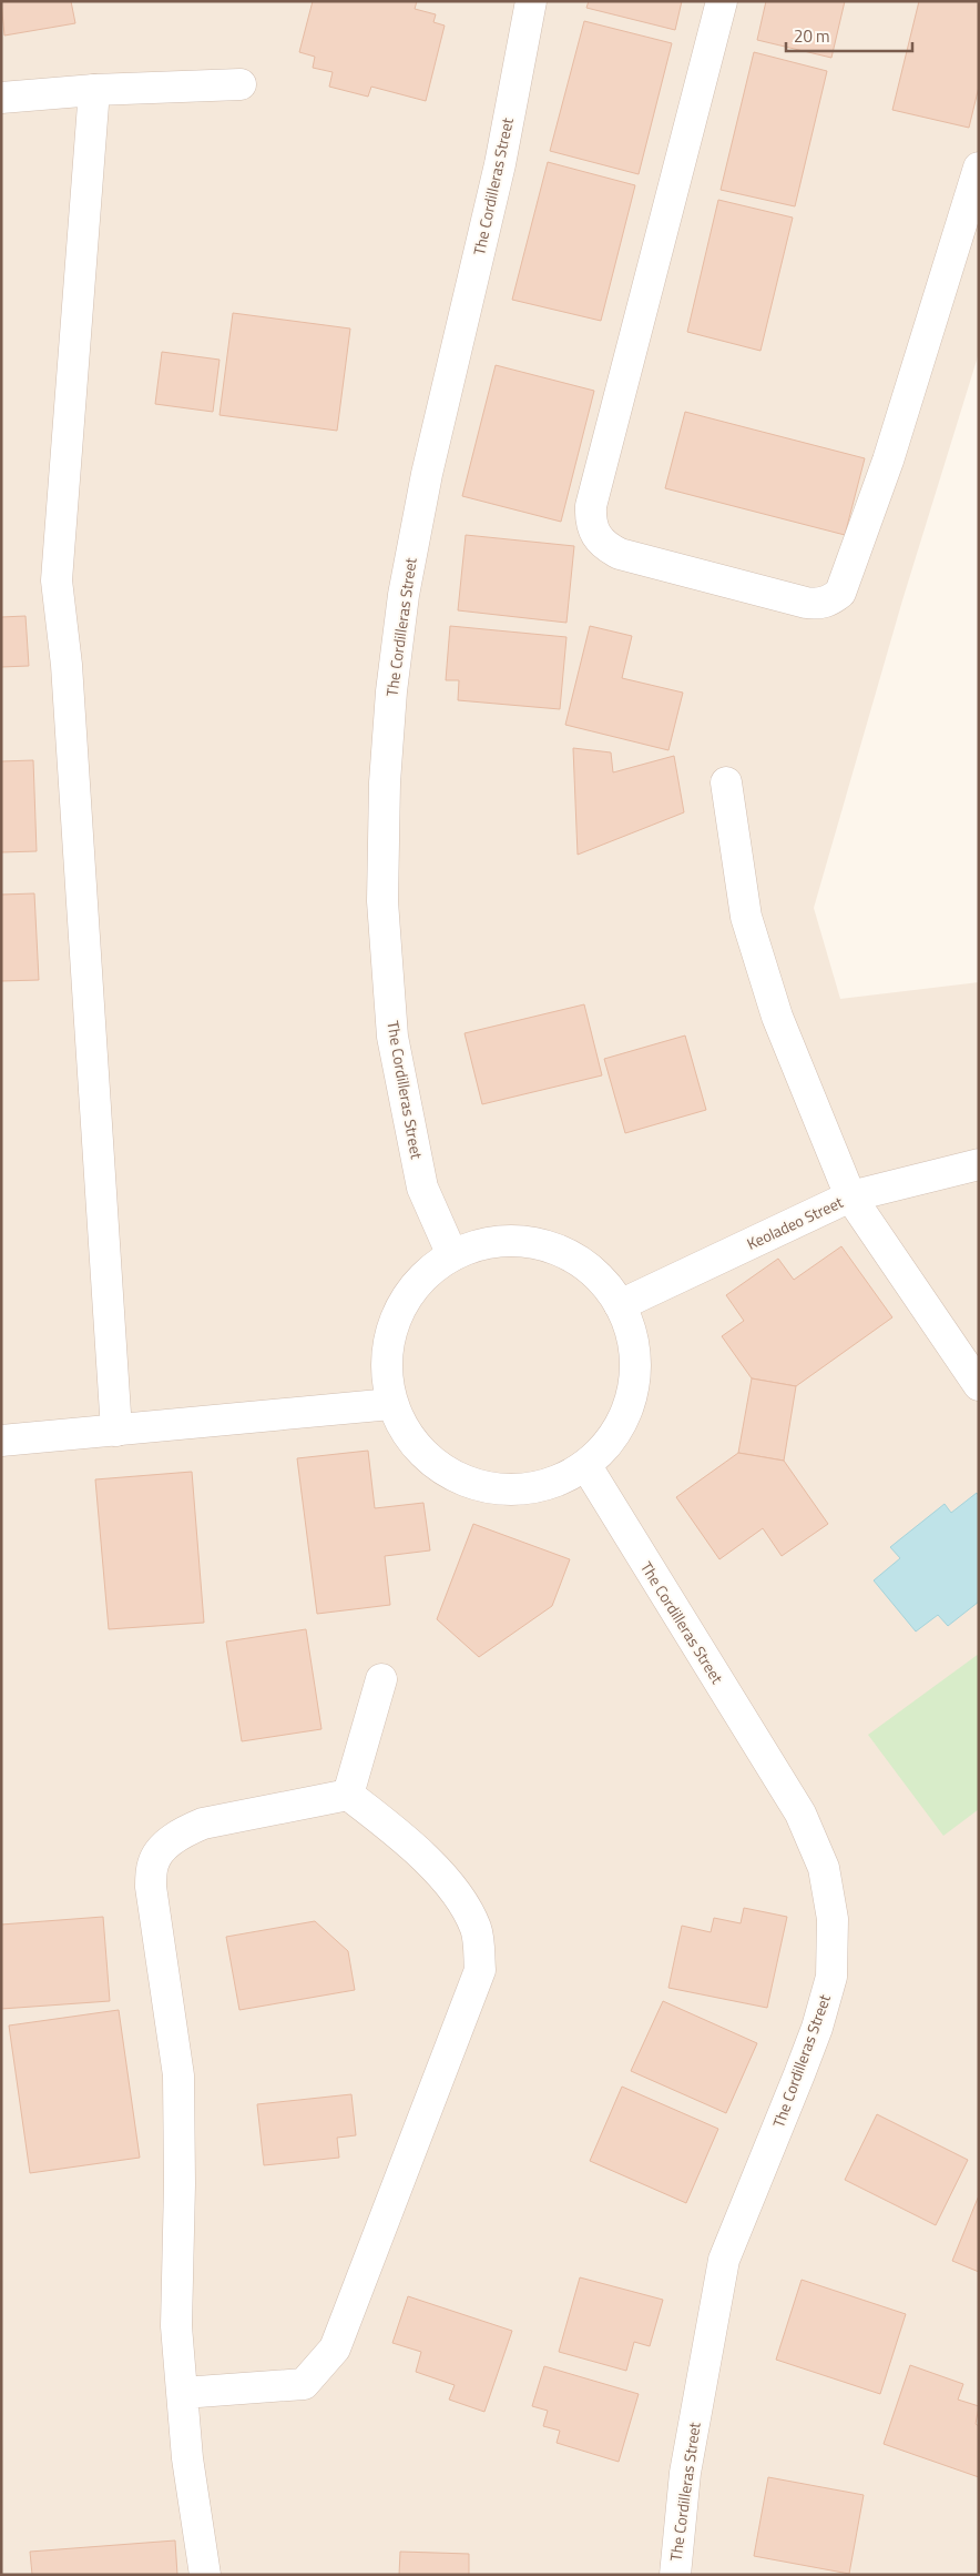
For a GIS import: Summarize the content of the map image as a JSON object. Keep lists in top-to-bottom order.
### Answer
{
  "streets": {
    "street": ["The Cordilleras Street", "Keoladeo Street"]
  },
  "scale_bar": "20 m"
}
